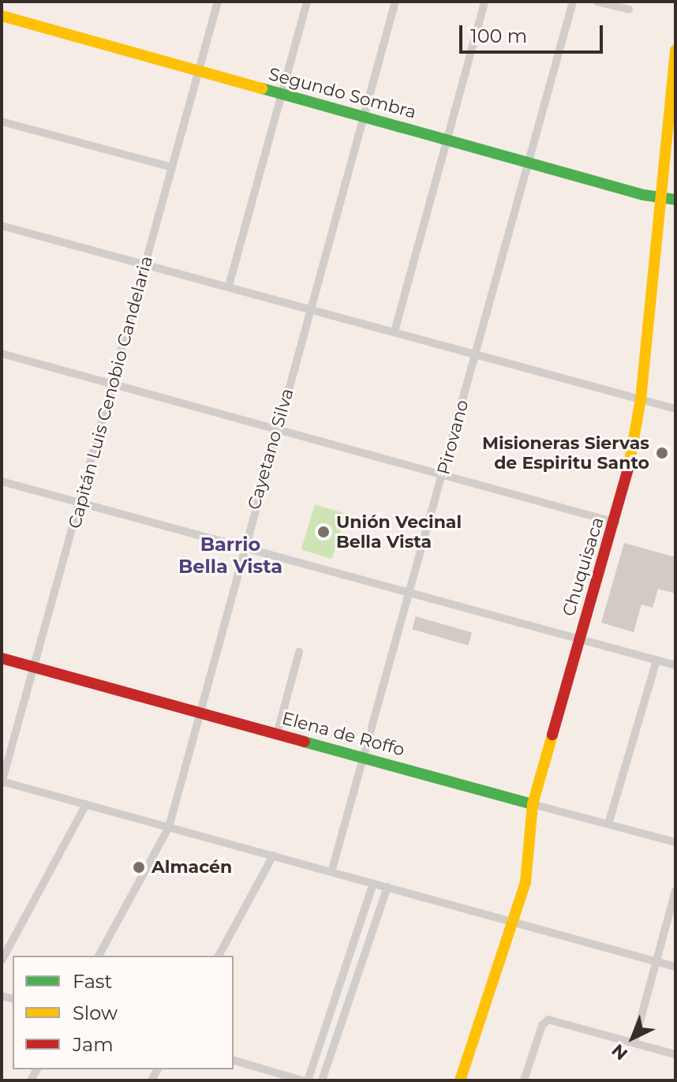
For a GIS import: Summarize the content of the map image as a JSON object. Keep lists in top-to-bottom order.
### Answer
{
  "streets": {
    "street": [
      "Segundo Sombra",
      "Capitán Luis Cenobio Candelaria",
      "Pirovano",
      "Cayetano Silva",
      "Chuquisaca",
      "Elena de Roffo"
    ]
  },
  "crossings": [
    ["Segundo Sombra", "Capitán Luis Cenobio Candelaria"],
    ["Segundo Sombra", "Pirovano"],
    ["Segundo Sombra", "Cayetano Silva"],
    ["Segundo Sombra", "Chuquisaca"],
    ["Capitán Luis Cenobio Candelaria", "Elena de Roffo"],
    ["Pirovano", "Elena de Roffo"],
    ["Cayetano Silva", "Elena de Roffo"],
    ["Chuquisaca", "Elena de Roffo"]
  ],
  "districts": ["Barrio Bella Vista"],
  "places": ["Misioneras Siervas de Espiritu Santo", "Unión Vecinal Bella Vista", "Almacén"],
  "legend": ["Fast", "Slow", "Jam"],
  "scale_bar": "100 m",
  "north": "bottom left"
}
